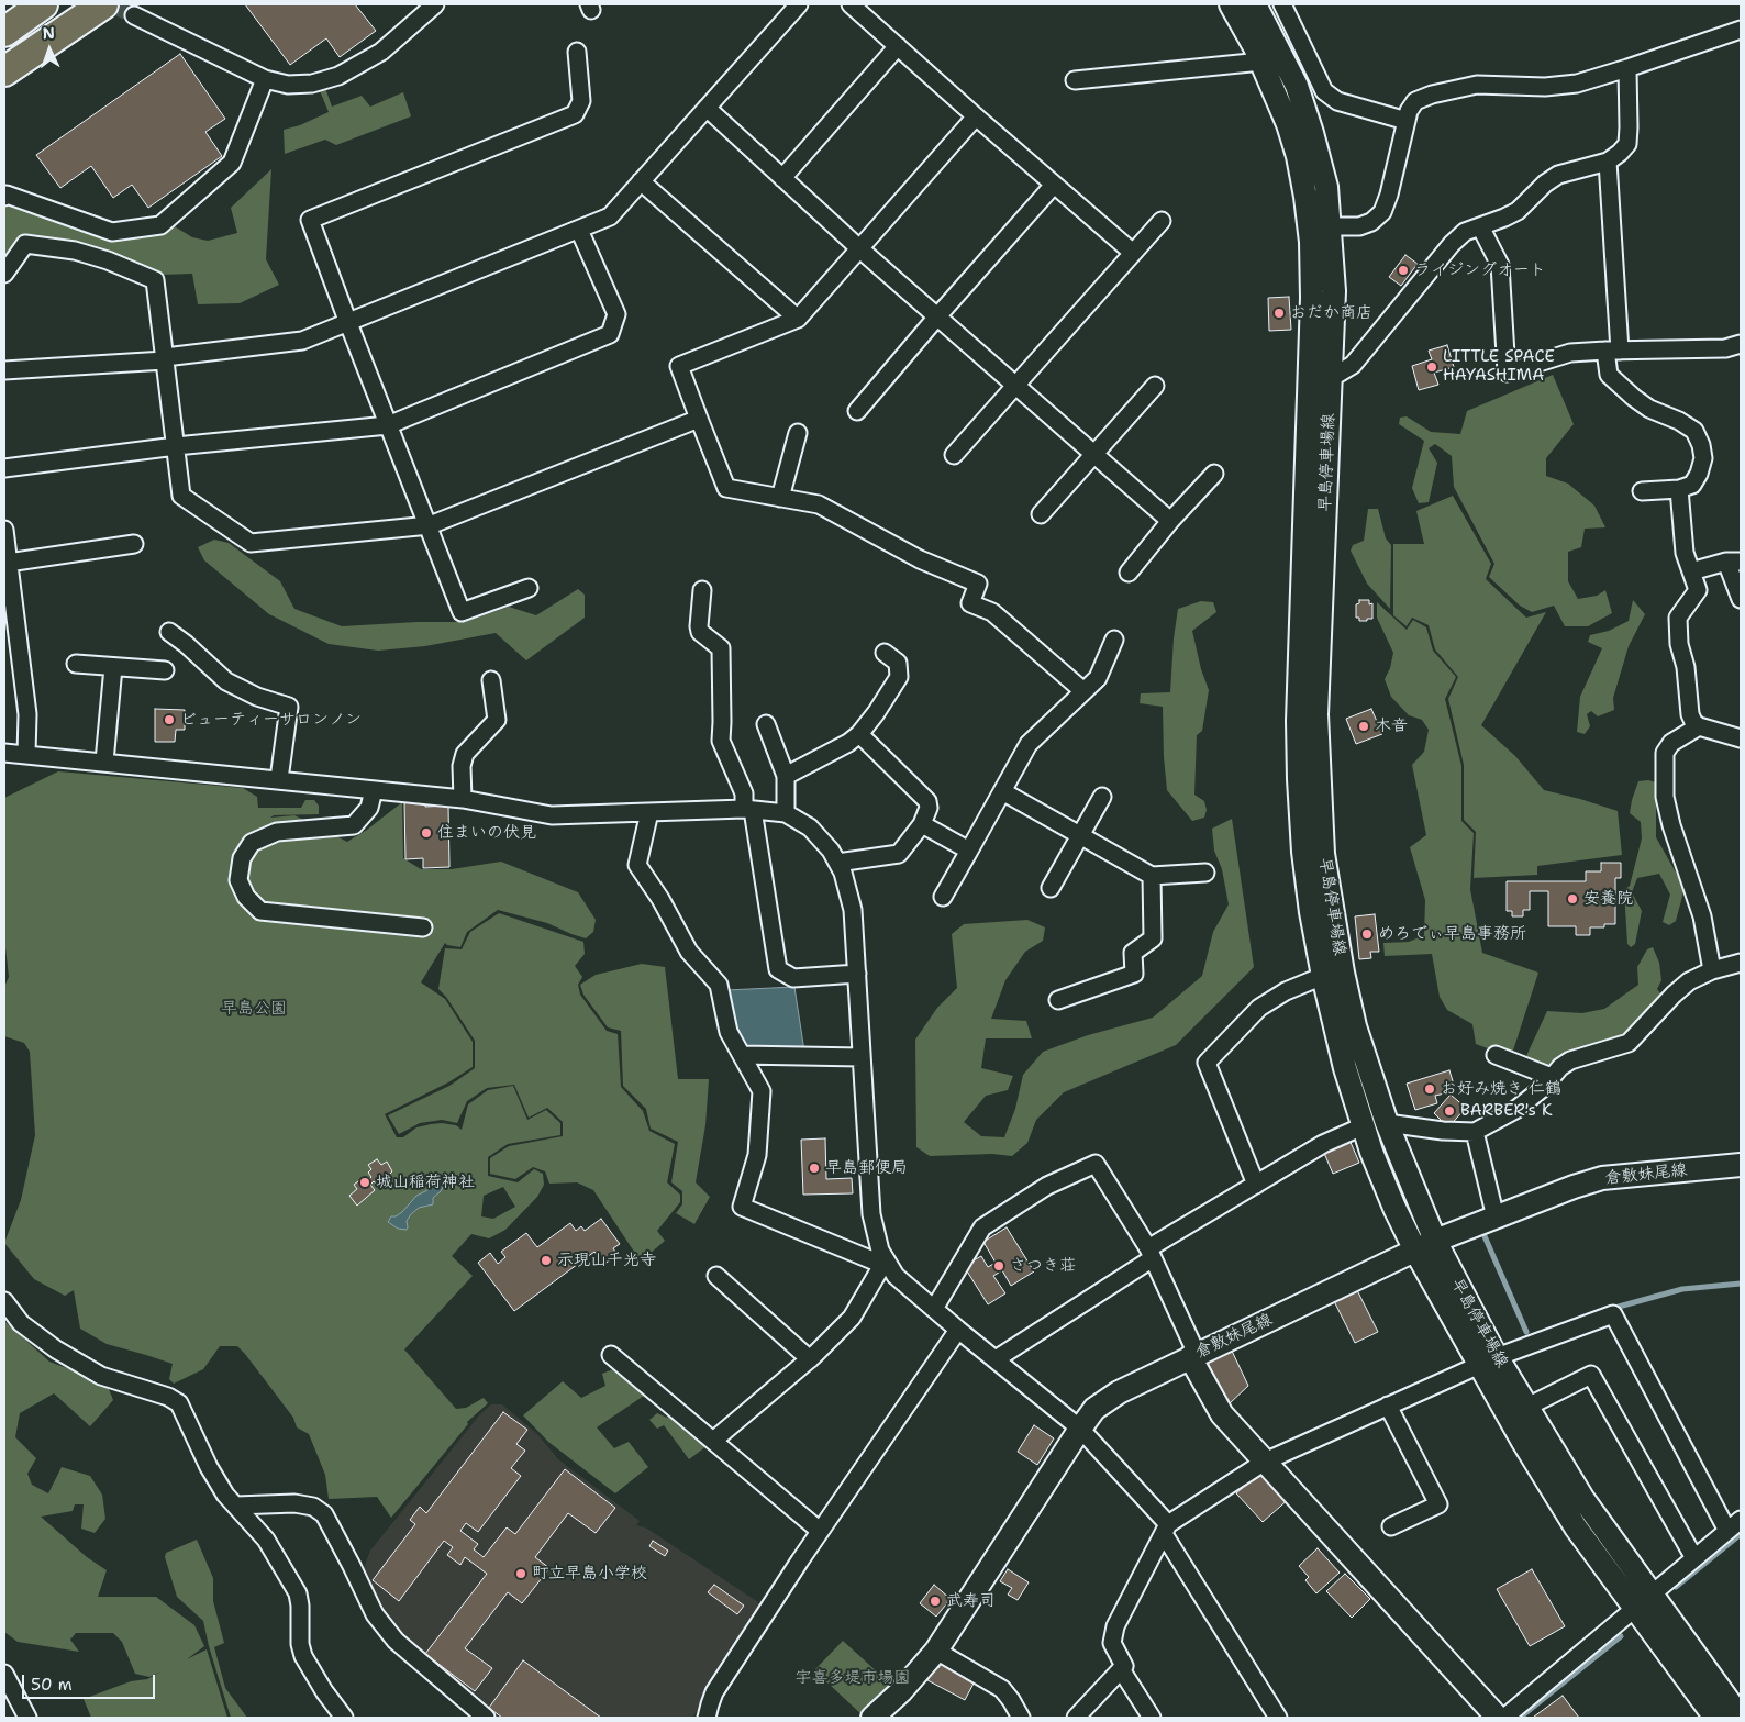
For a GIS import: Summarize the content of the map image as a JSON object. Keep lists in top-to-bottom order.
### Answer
{
  "streets": {
    "main road": ["早島停車場線", "倉敷妹尾線"]
  },
  "crossings": [
    ["早島停車場線", "倉敷妹尾線"]
  ],
  "parks": ["早島公園", "宇喜多堤市場園"],
  "places": [
    "ライジングオート",
    "おだか商店",
    "LITTLE SPACE HAYASHIMA",
    "ビューティーサロンノン",
    "木音",
    "住まいの伏見",
    "安養院",
    "めろでぃ早島事務所",
    "お好み焼き 仁鶴",
    "BARBER's K",
    "早島郵便局",
    "城山稲荷神社",
    "示現山千光寺",
    "さつき荘",
    "町立早島小学校",
    "武寿司"
  ],
  "scale_bar": "50 m",
  "north": "top"
}
